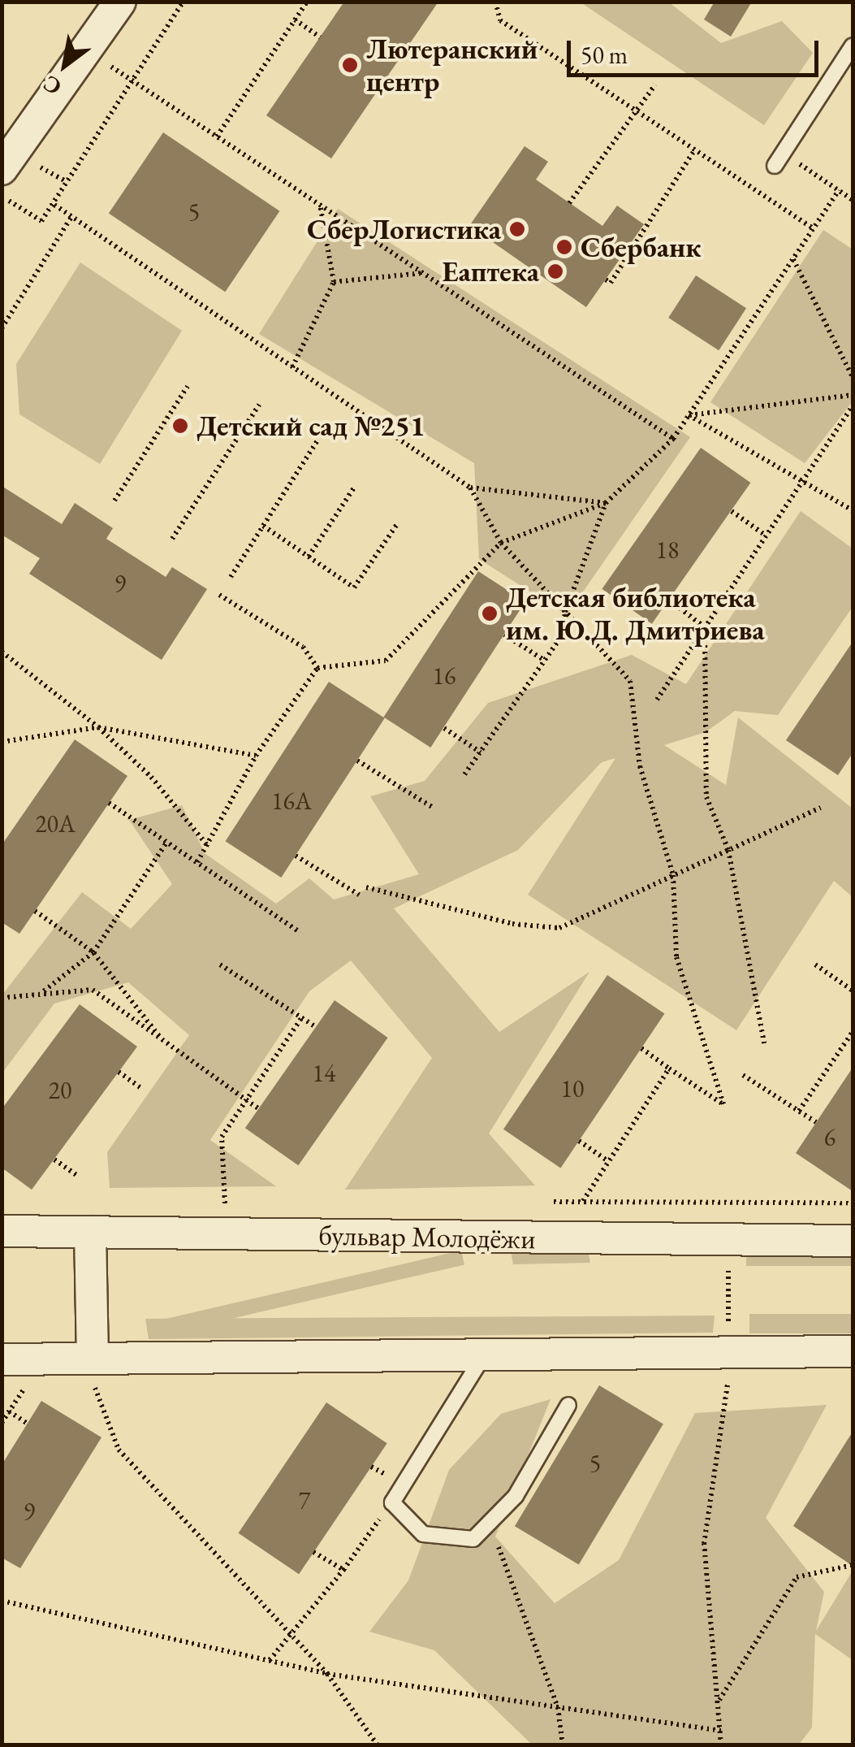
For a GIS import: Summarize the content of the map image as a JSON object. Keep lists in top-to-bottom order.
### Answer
{
  "streets": {
    "street": ["бульвар Молодёжи"]
  },
  "places": [
    "Лютеранский центр",
    "СберЛогистика",
    "Сбербанк",
    "Еаптека",
    "Детский сад №251",
    "Детская библиотека им. Ю.Д. Дмитриева"
  ],
  "house_numbers": [
    "5",
    "18",
    "9",
    "16",
    "16А",
    "20А",
    "14",
    "10",
    "20",
    "6",
    "5",
    "7",
    "9"
  ],
  "scale_bar": "50 m",
  "north": "bottom left"
}
